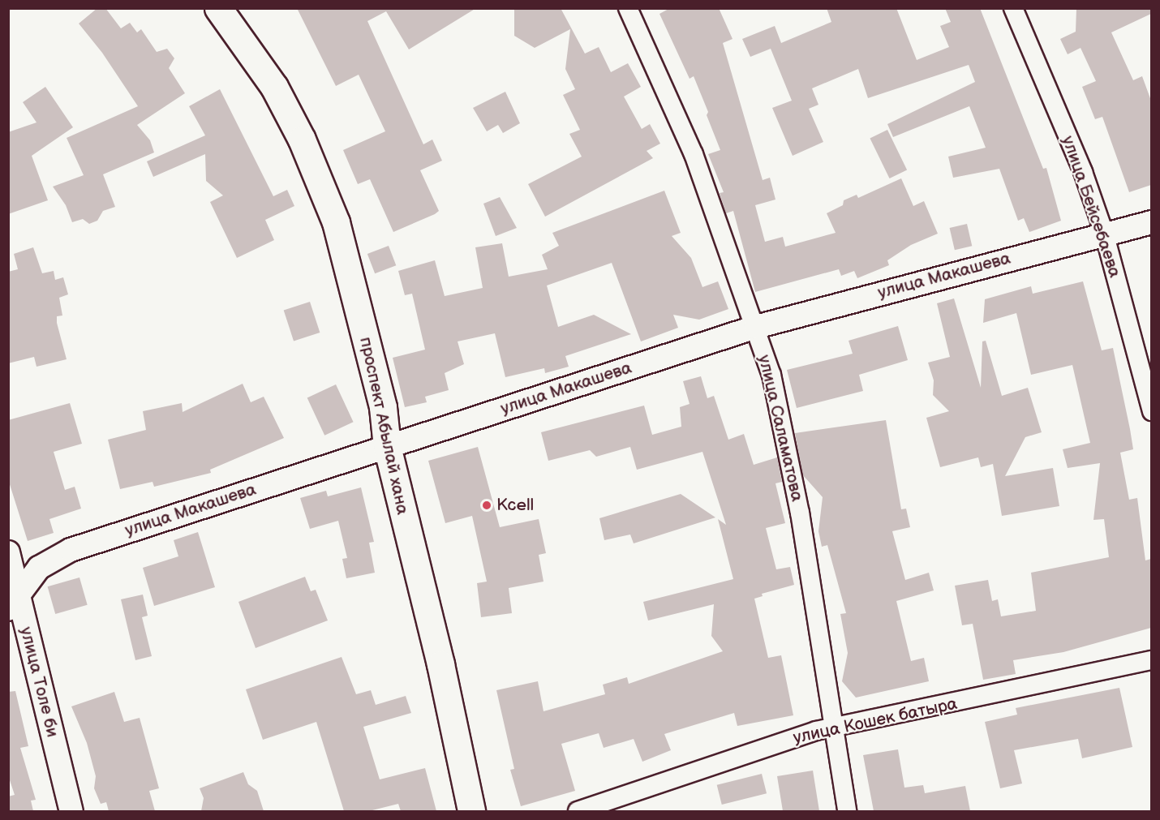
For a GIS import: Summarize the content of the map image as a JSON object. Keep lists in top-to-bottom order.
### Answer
{
  "streets": {
    "main road": ["проспект Абылай хана"],
    "street": [
      "улица Бейсебаева",
      "улица Макашева",
      "улица Саламатова",
      "улица Толе би",
      "улица Кошек батыра"
    ]
  },
  "crossings": [
    ["улица Бейсебаева", "улица Макашева"],
    ["улица Макашева", "проспект Абылай хана"],
    ["улица Макашева", "улица Саламатова"],
    ["улица Макашева", "улица Толе би"],
    ["улица Саламатова", "улица Кошек батыра"]
  ],
  "places": ["Kcell"]
}
